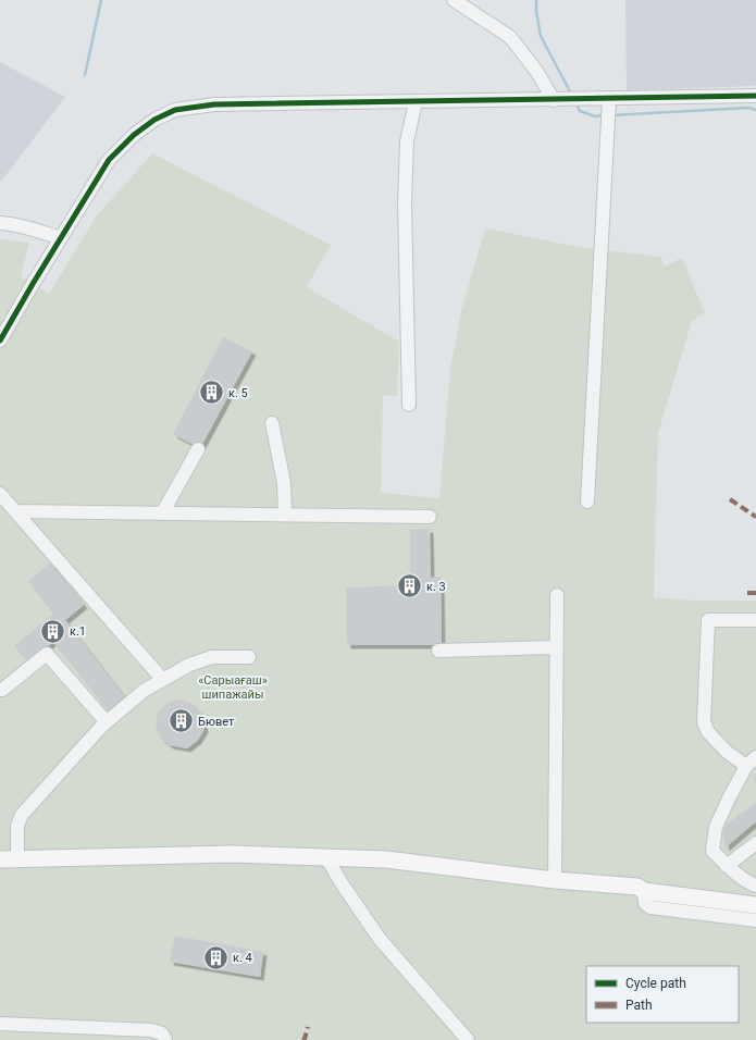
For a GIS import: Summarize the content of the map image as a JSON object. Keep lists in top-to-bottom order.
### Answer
{
  "parks": ["«Сарыағаш» шипажайы"],
  "places": {
    "building": [
      "к. 5",
      "к. 3",
      "к.1",
      "Бювет",
      "к. 4"
    ]
  },
  "legend": ["Cycle path", "Path"]
}
